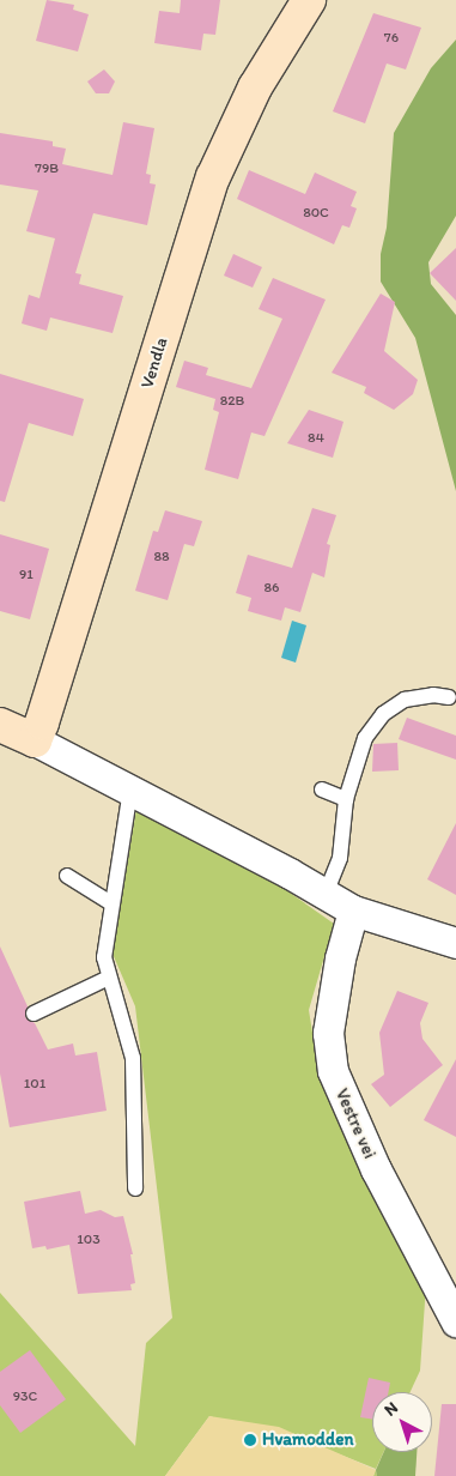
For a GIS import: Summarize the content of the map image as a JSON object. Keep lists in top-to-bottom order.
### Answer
{
  "streets": {
    "street": ["Vendla", "Vestre vei"]
  },
  "places": ["Hvamodden"],
  "house_numbers": [
    "76",
    "79B",
    "80C",
    "82B",
    "84",
    "88",
    "91",
    "86",
    "101",
    "103",
    "93C"
  ],
  "north": "top left"
}
